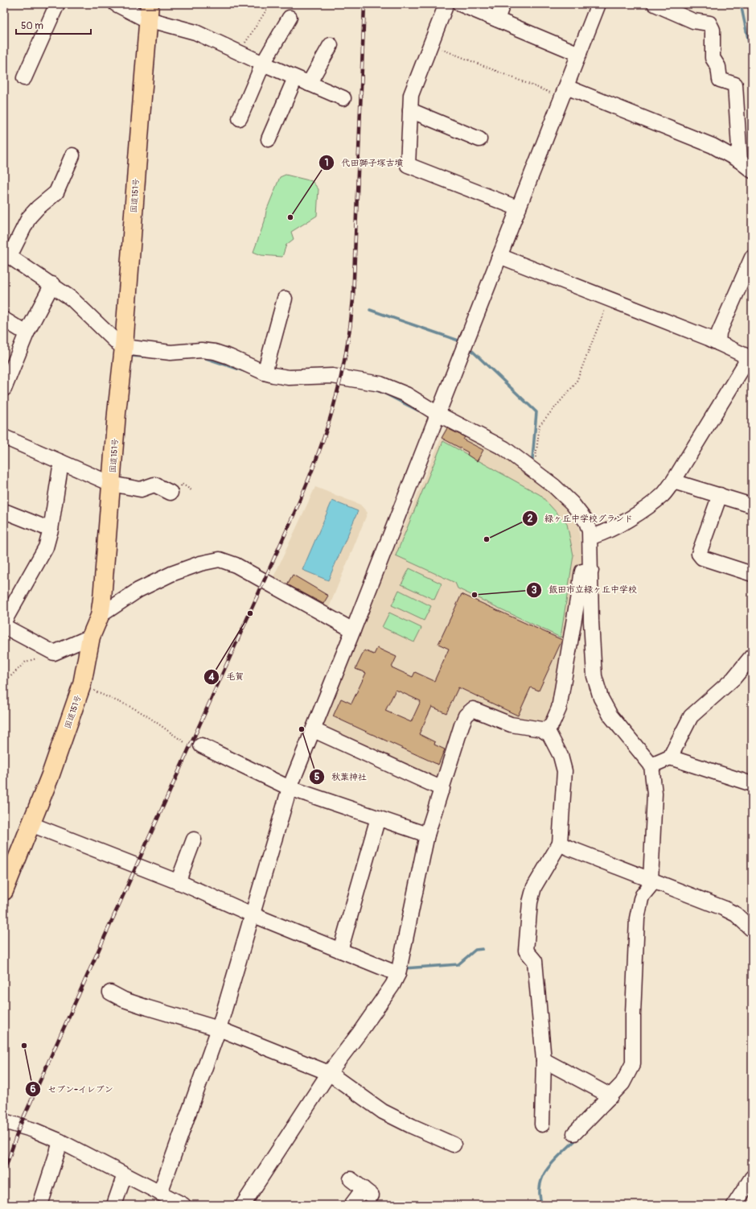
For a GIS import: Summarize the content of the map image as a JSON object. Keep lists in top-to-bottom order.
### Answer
{
  "streets": {
    "highway": ["国道151号"]
  },
  "places": [
    "代田獅子塚古墳",
    "緑ヶ丘中学校グランド",
    "飯田市立緑ヶ丘中学校",
    "毛賀",
    "秋葉神社",
    "セブン-イレブン"
  ],
  "scale_bar": "50 m"
}
